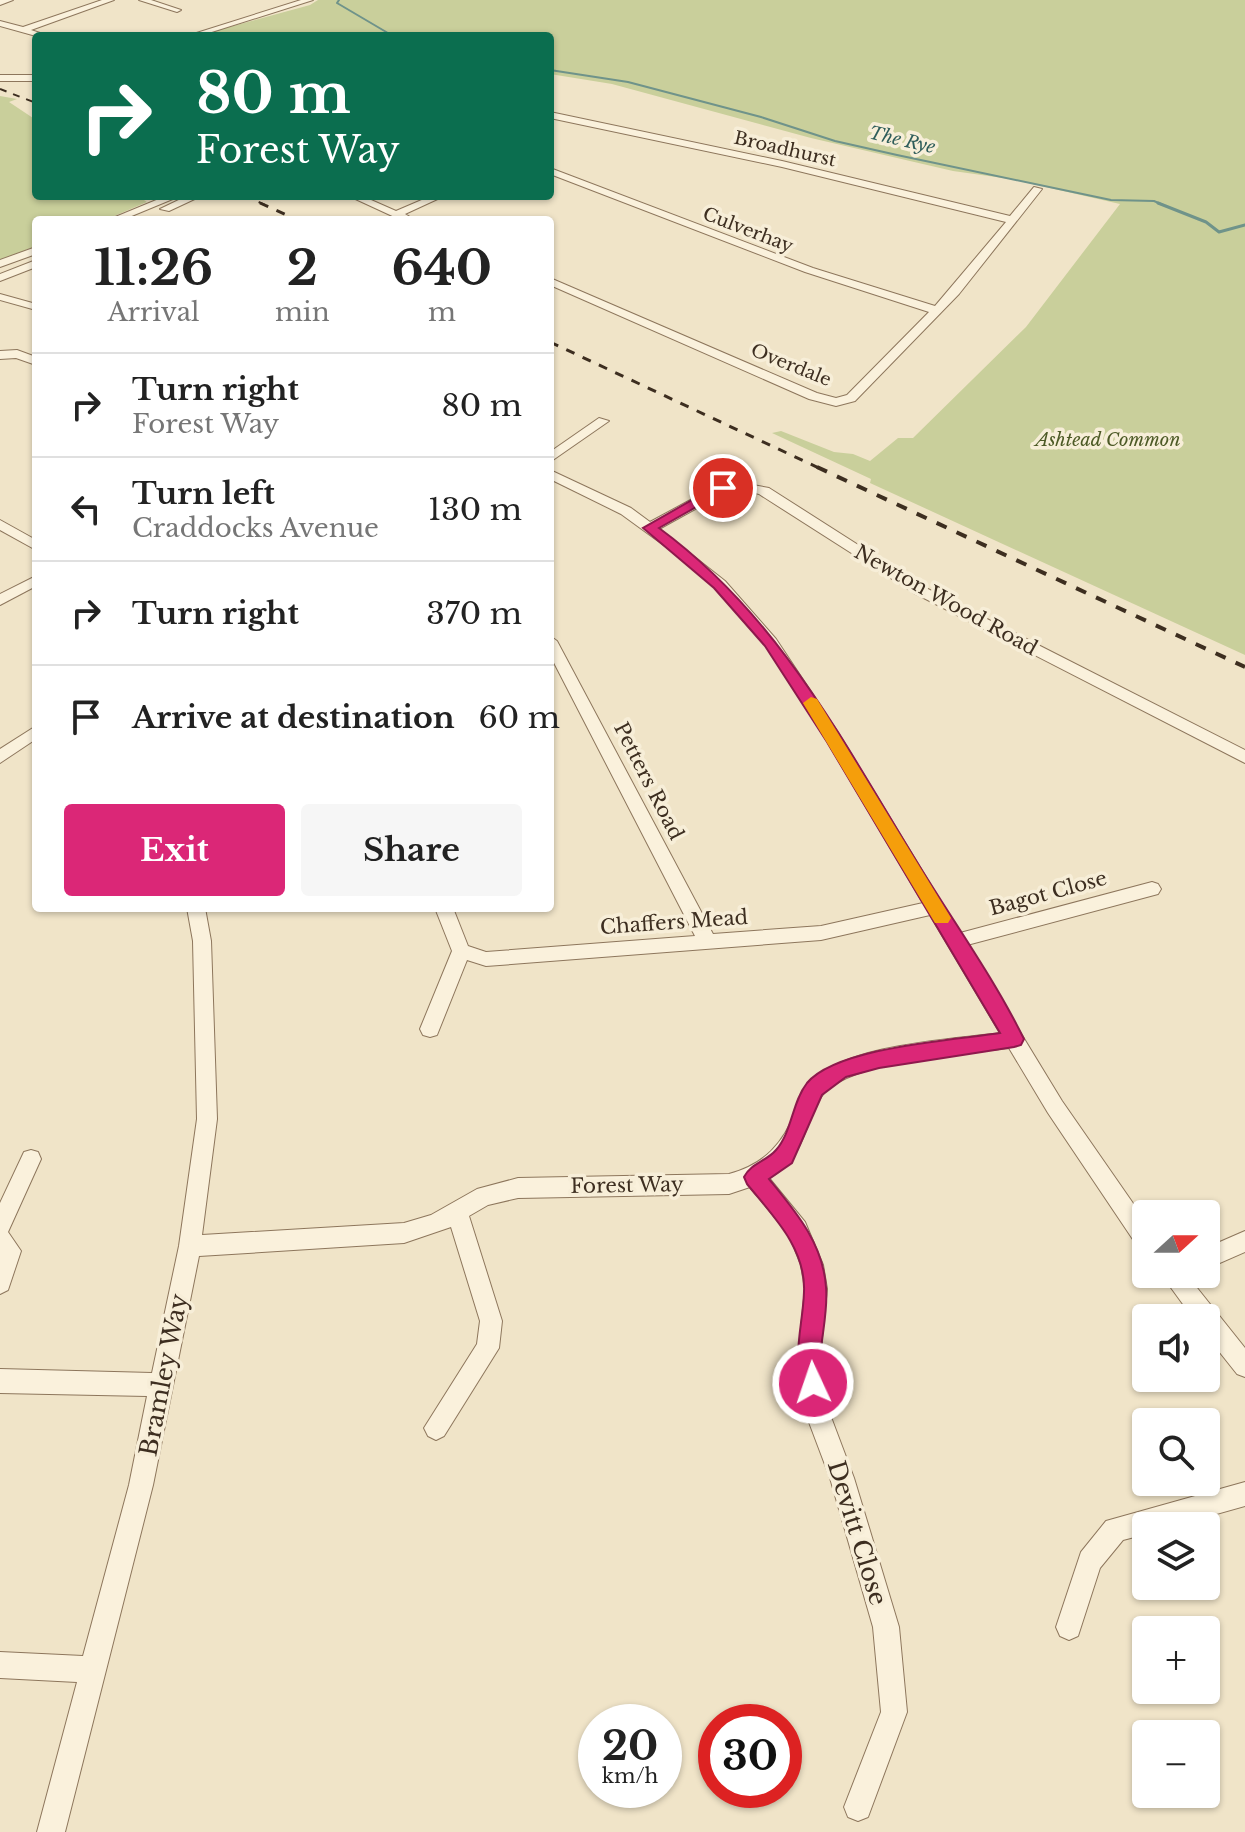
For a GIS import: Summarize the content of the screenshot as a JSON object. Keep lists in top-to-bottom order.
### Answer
{
  "streets": {
    "street": [
      "Broadhurst",
      "Culverhay",
      "Overdale",
      "Newton Wood Road",
      "Petters Road",
      "Bagot Close",
      "Chaffers Mead",
      "Forest Way",
      "Bramley Way",
      "Devitt Close"
    ]
  },
  "crossings": [
    ["Broadhurst", "Overdale"],
    ["Culverhay", "Overdale"],
    ["Petters Road", "Chaffers Mead"],
    ["Forest Way", "Bramley Way"],
    ["Forest Way", "Devitt Close"]
  ],
  "water": ["The Rye"],
  "parks": ["Ashtead Common"],
  "north": "right",
  "page": {
    "turn": ["80 m", "Forest Way"],
    "eta": [
      "11:26",
      "Arrival",
      "2",
      "min",
      "640",
      "m"
    ],
    "list": [
      {
        "name": "Turn right",
        "note": "Forest Way",
        "value": "80 m"
      },
      {
        "name": "Turn left",
        "note": "Craddocks Avenue",
        "value": "130 m"
      },
      {
        "name": "Turn right",
        "value": "370 m"
      },
      {
        "name": "Arrive at destination",
        "value": "60 m"
      }
    ],
    "buttons": ["Exit", "Share"],
    "map_buttons": ["+", "−"],
    "speed": "20 km/h",
    "limit": "30"
  }
}
